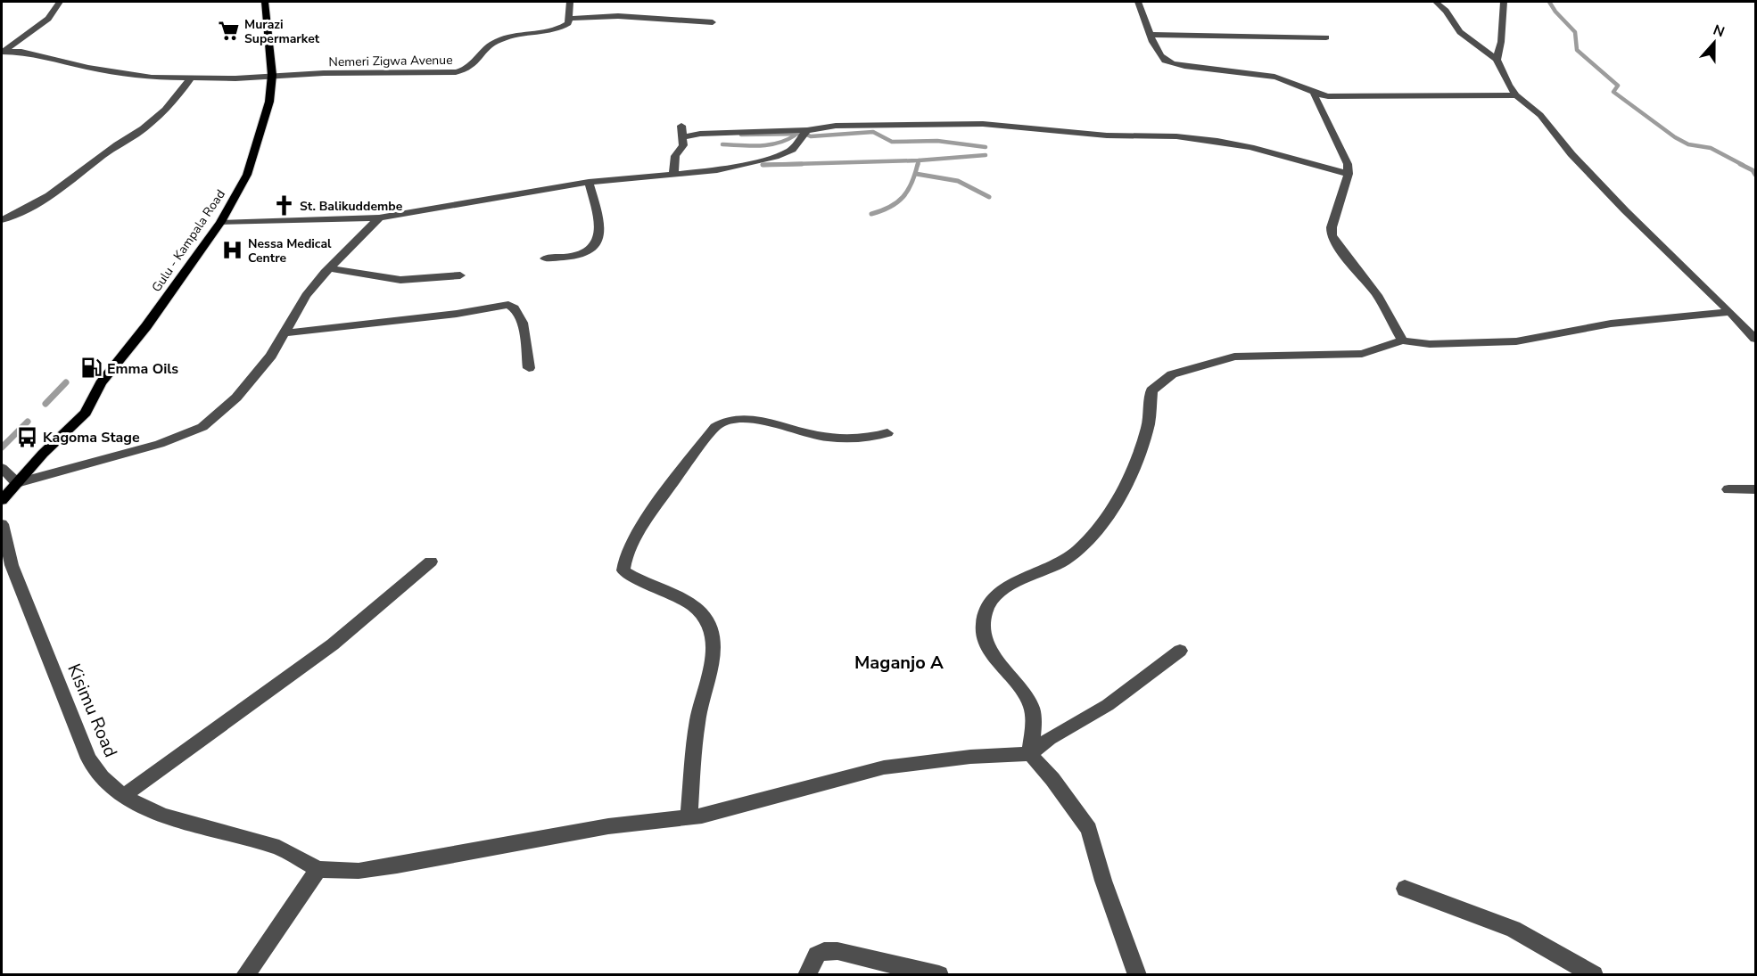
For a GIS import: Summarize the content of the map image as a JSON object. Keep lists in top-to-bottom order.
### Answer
{
  "streets": {
    "main road": ["Gulu - Kampala Road"],
    "street": ["Nemeri Zigwa Avenue", "Kisimu Road"]
  },
  "crossings": [
    ["Nemeri Zigwa Avenue", "Gulu - Kampala Road"]
  ],
  "districts": ["Maganjo A"],
  "places": {
    "supermarket": ["Murazi Supermarket"],
    "church": ["St. Balikuddembe"],
    "hospital": ["Nessa Medical Centre"],
    "fuel station": ["Emma Oils"],
    "bus stop": ["Kagoma Stage"]
  },
  "north": "top"
}
